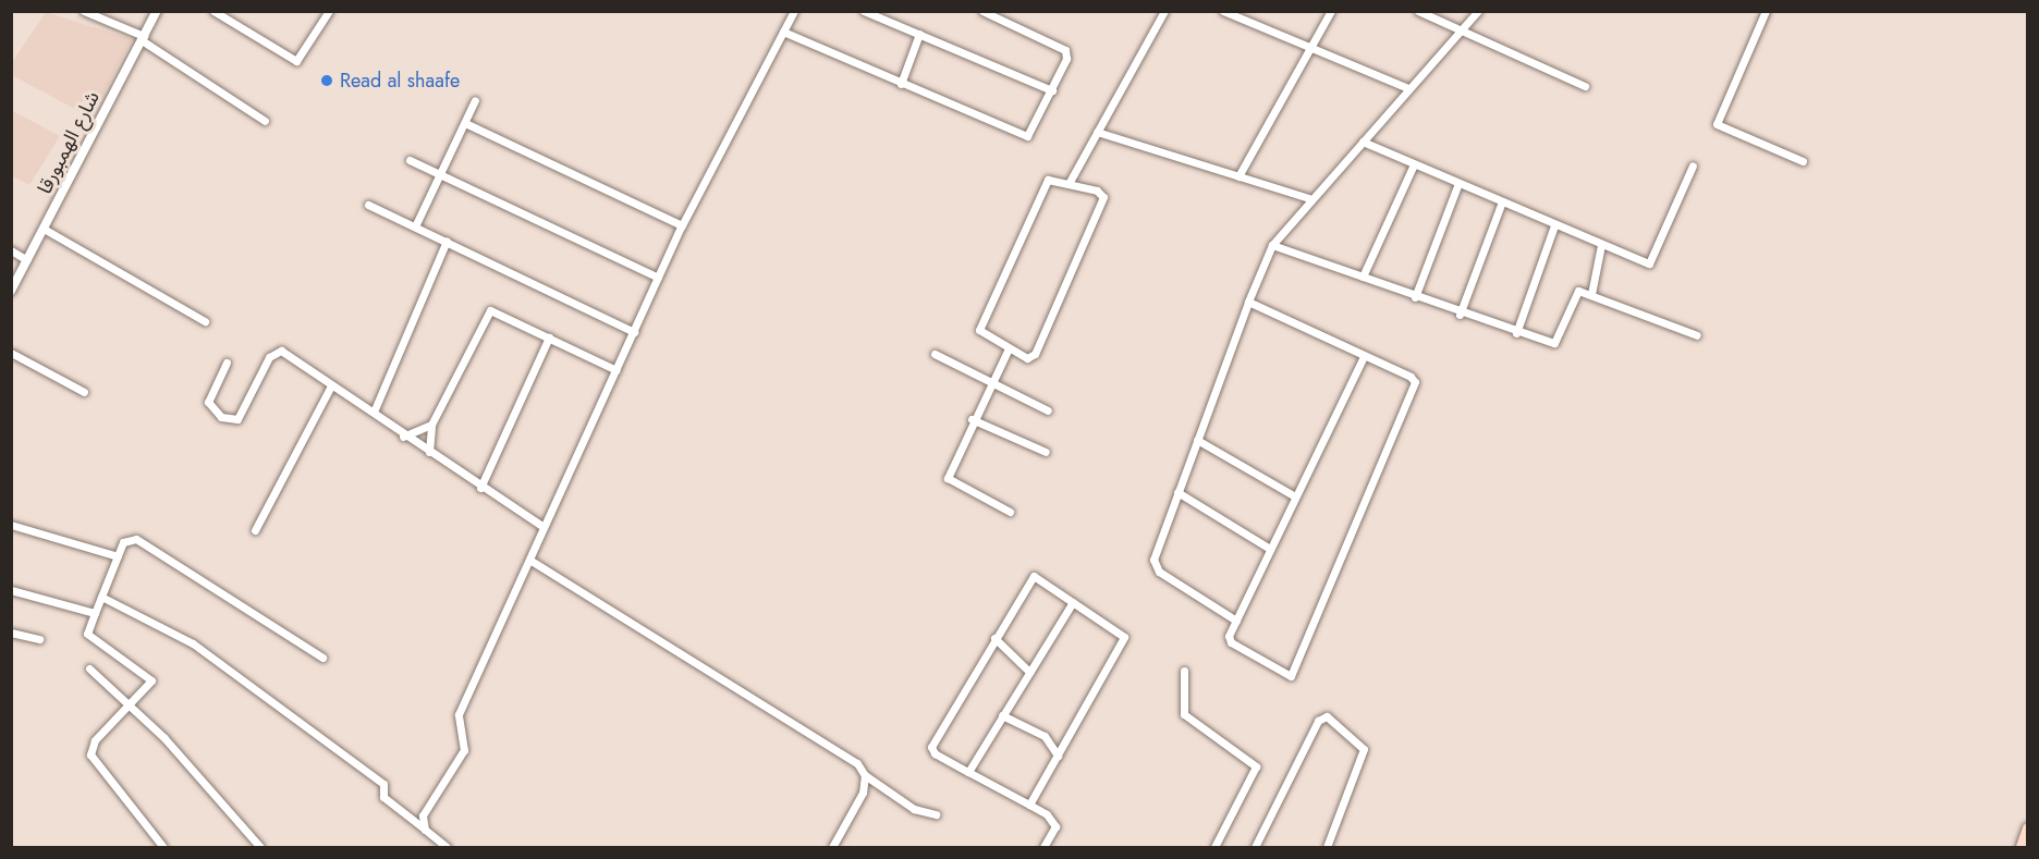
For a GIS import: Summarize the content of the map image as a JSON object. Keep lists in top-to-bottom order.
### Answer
{
  "streets": {
    "street": ["شارع الهمبورقا"]
  },
  "places": ["Read al shaafe"]
}
